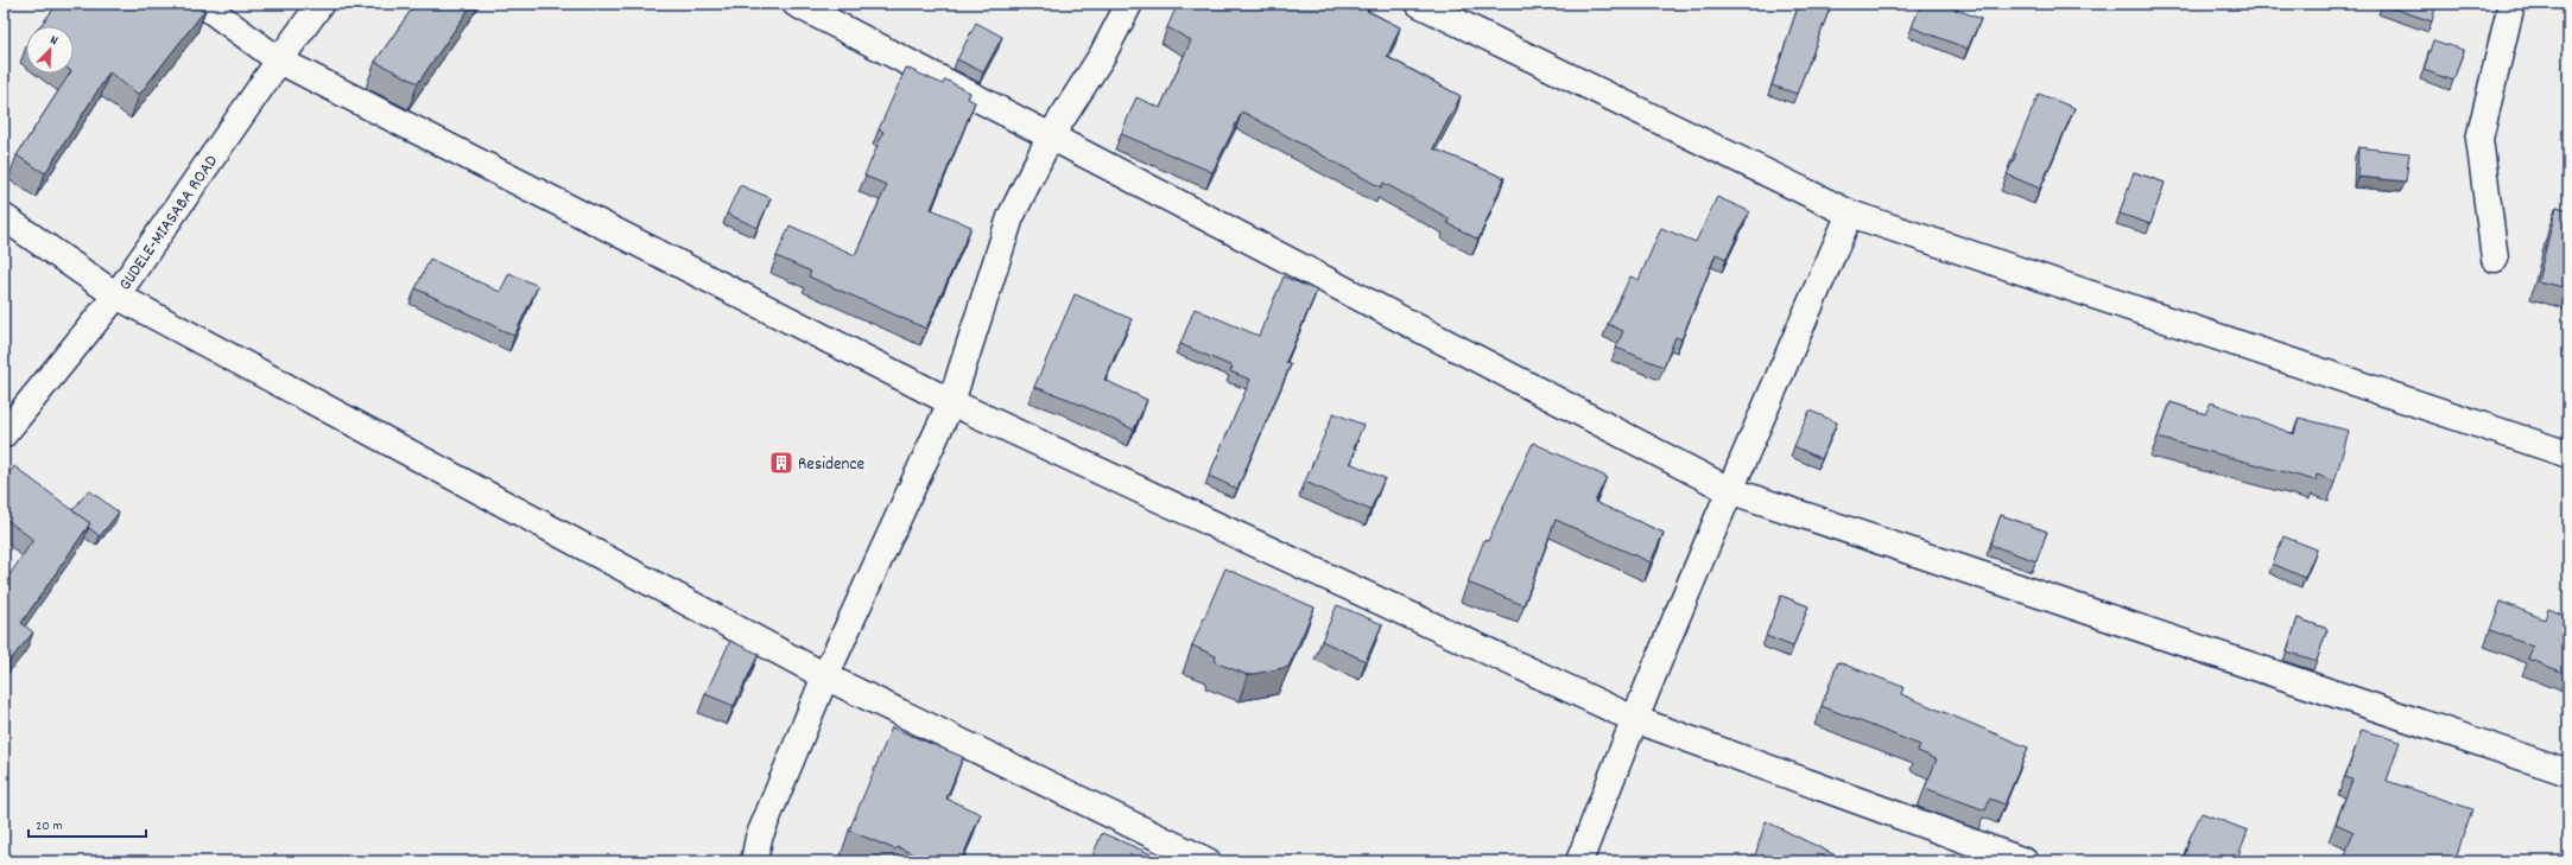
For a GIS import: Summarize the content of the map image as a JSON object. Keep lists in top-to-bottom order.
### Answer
{
  "streets": {
    "street": ["GUDELE-MIASABA ROAD"]
  },
  "places": {
    "building": ["Residence"]
  },
  "scale_bar": "20 m",
  "north": "top right"
}
